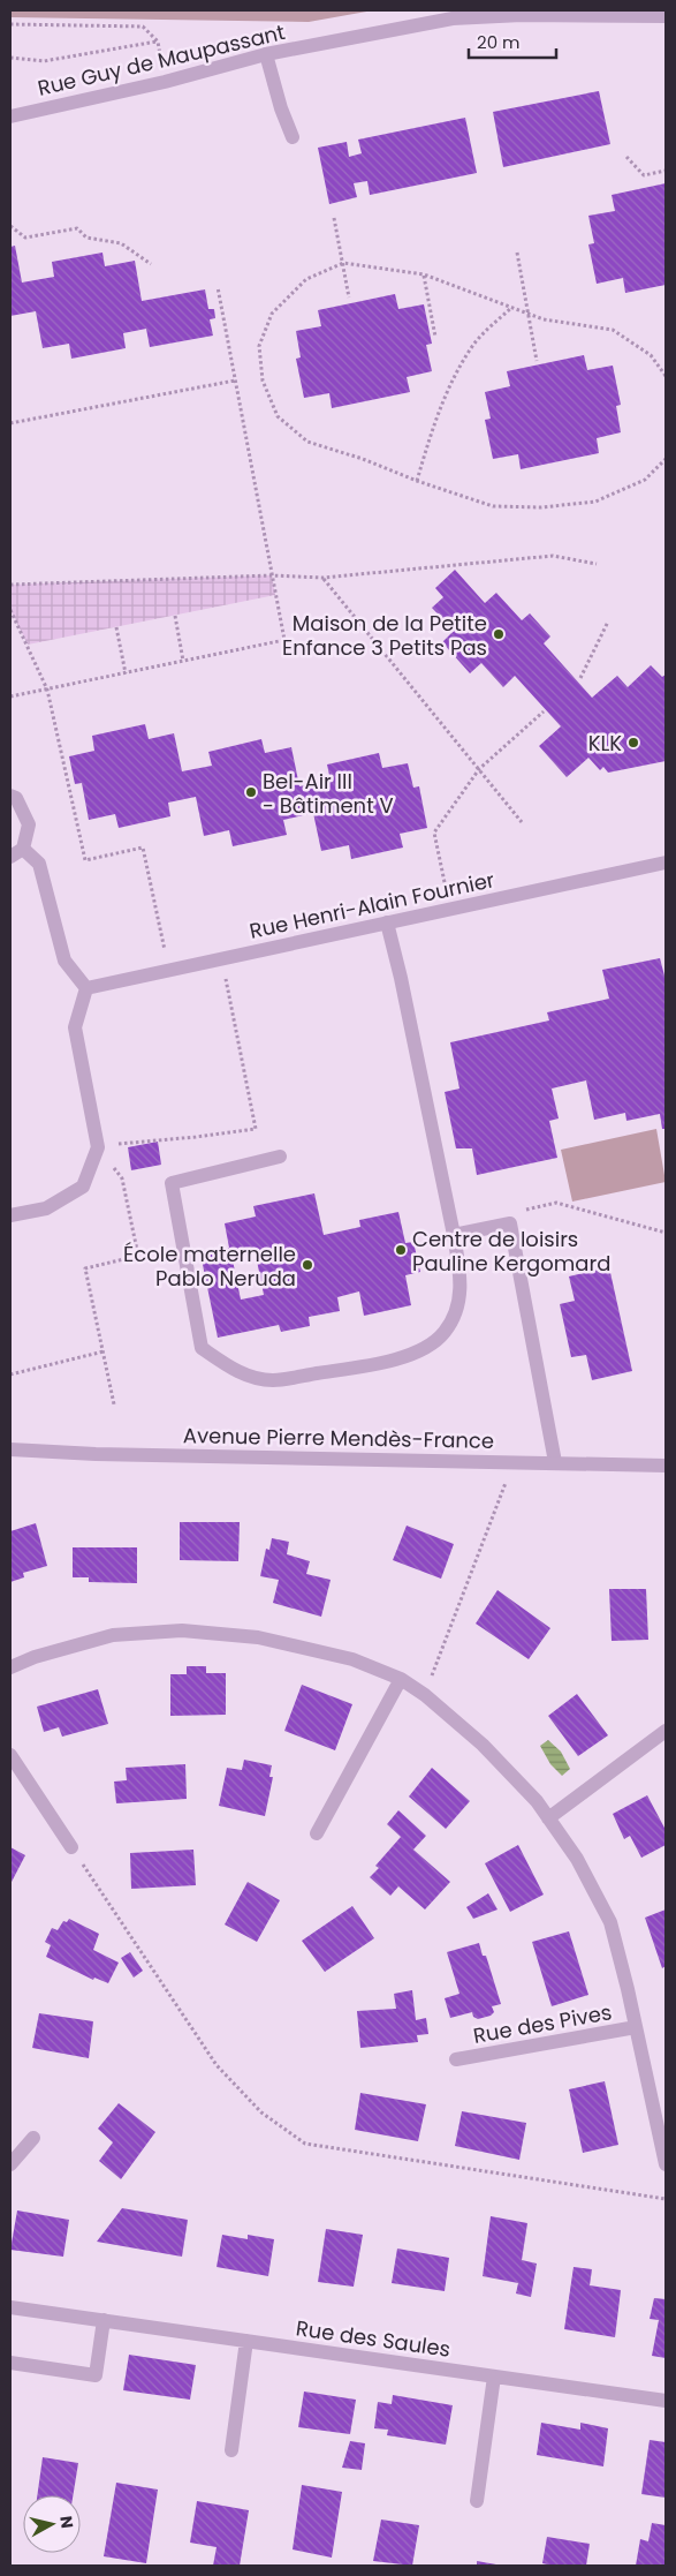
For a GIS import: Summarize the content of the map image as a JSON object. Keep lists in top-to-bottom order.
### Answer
{
  "streets": {
    "street": [
      "Rue Guy de Maupassant",
      "Rue Henri-Alain Fournier",
      "Avenue Pierre Mendès-France",
      "Rue des Pives",
      "Rue des Saules"
    ]
  },
  "places": [
    "Maison de la Petite Enfance 3 Petits Pas",
    "KLK",
    "Bel-Air III - Bâtiment V",
    "Centre de loisirs Pauline Kergomard",
    "École maternelle Pablo Neruda"
  ],
  "scale_bar": "20 m",
  "north": "right"
}
